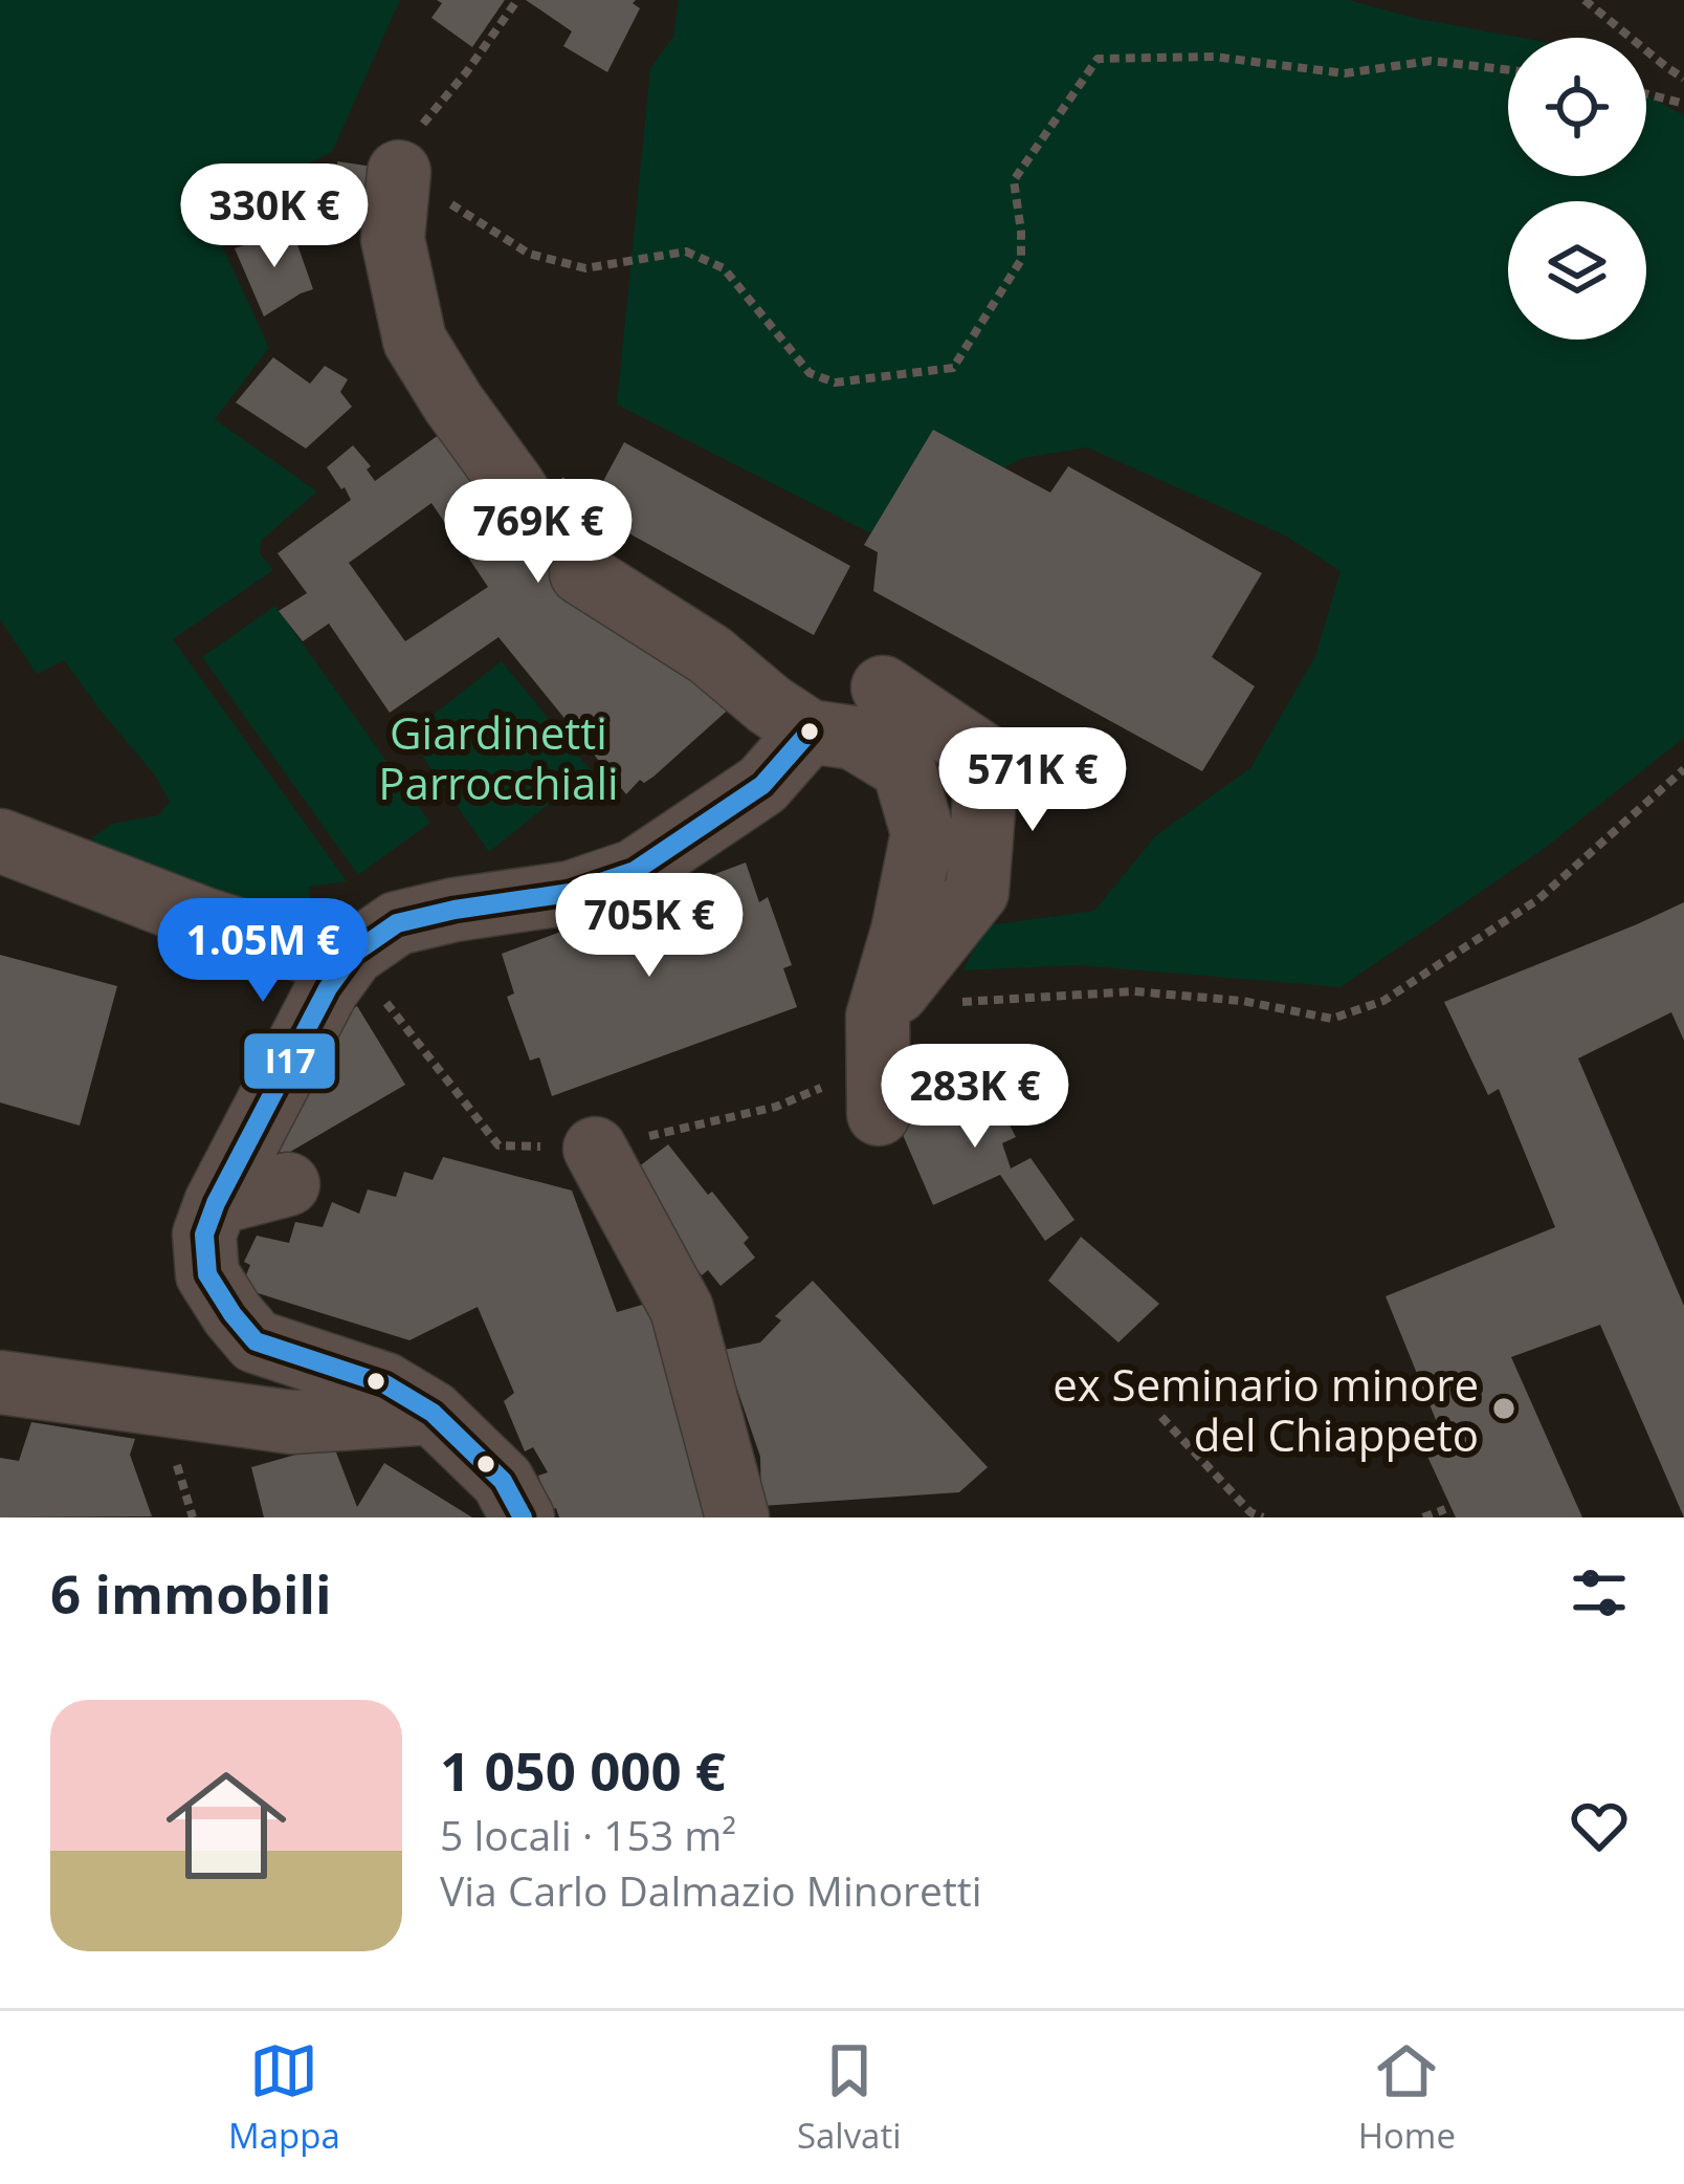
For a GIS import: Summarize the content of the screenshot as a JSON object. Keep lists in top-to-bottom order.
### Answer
{
  "parks": ["Giardinetti Parrocchiali"],
  "places": ["ex Seminario minore del Chiappeto"],
  "lines": ["transit line I17"],
  "page": {
    "price": [
      "330K €",
      "769K €",
      "571K €",
      "705K €",
      "1.05M €",
      "283K €"
    ],
    "heading": "6 immobili",
    "list": [
      {
        "name": "1 050 000 €",
        "note": "5 locali · 153 m² · Via Carlo Dalmazio Minoretti"
      }
    ],
    "tabs": ["Mappa", "Salvati", "Home"]
  }
}
